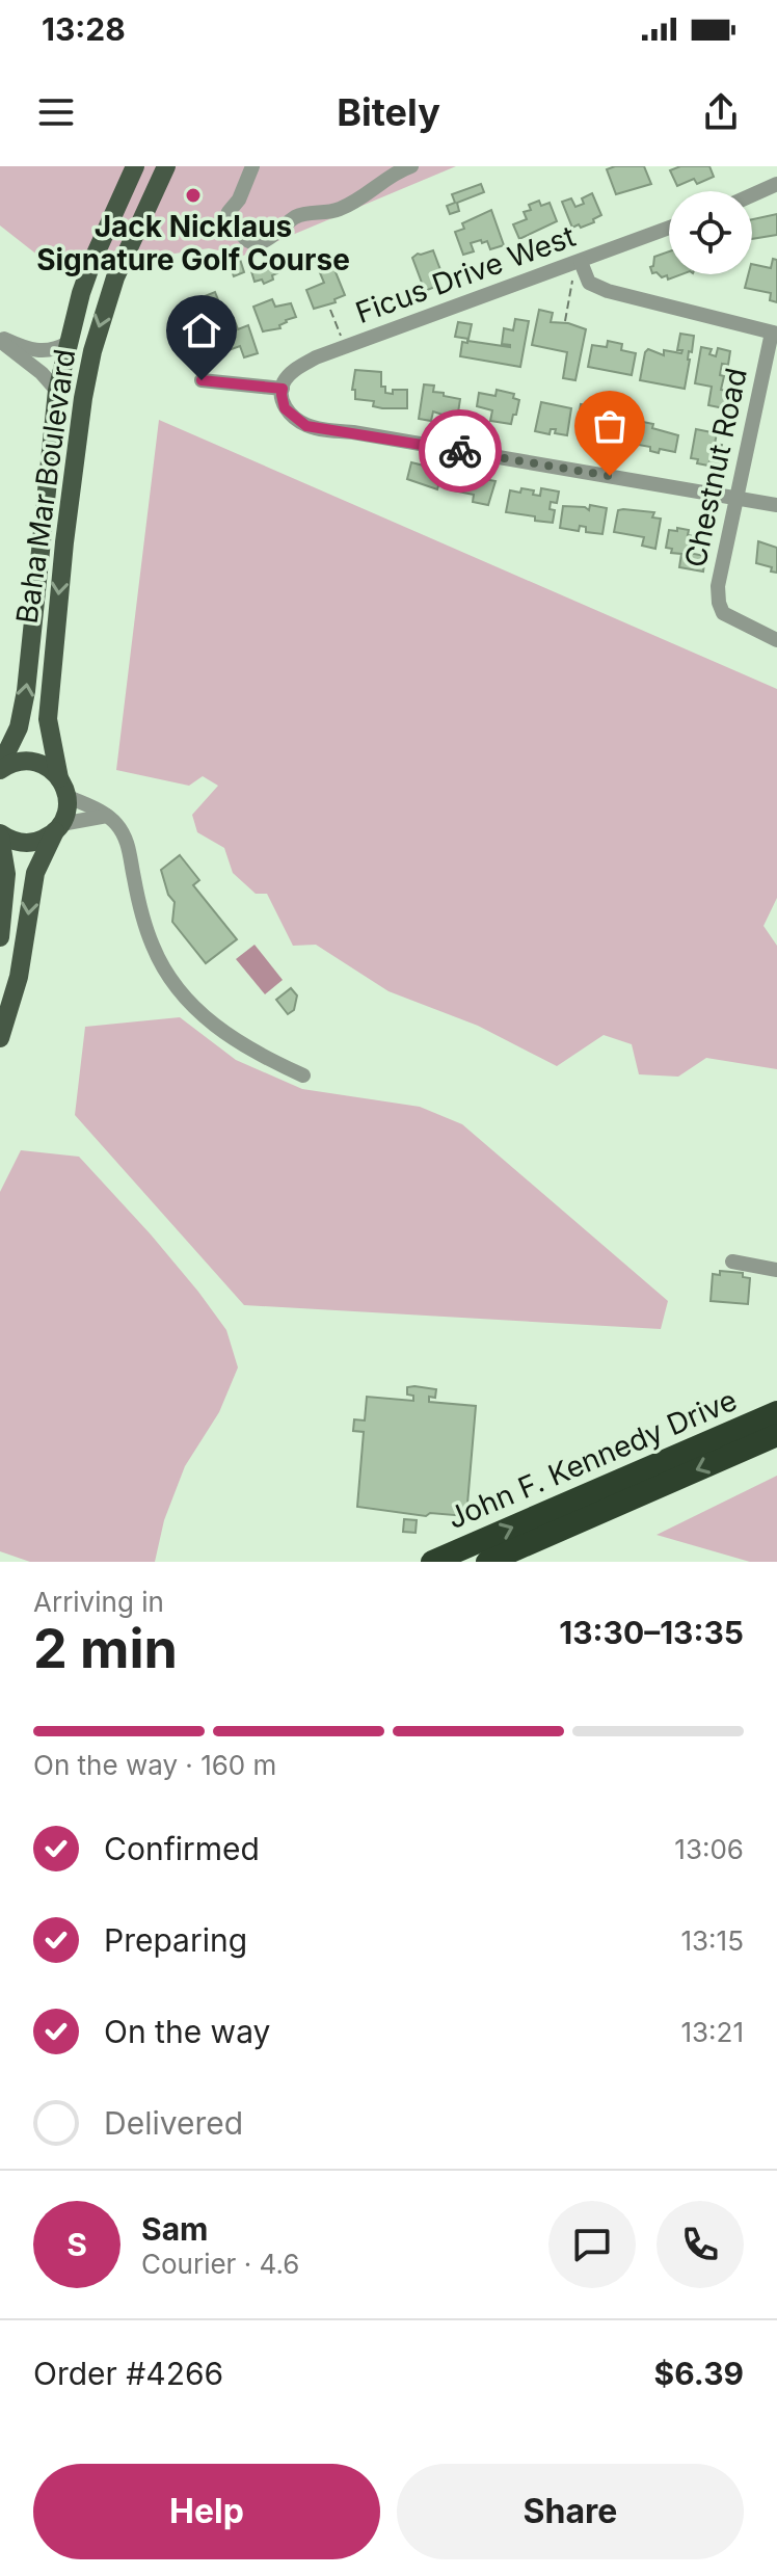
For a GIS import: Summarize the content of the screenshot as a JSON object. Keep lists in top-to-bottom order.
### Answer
{
  "streets": {
    "highway": ["John F. Kennedy Drive"],
    "main road": ["Baha Mar Boulevard"],
    "street": ["Ficus Drive West", "Chestnut Road"]
  },
  "places": ["Jack Nicklaus Signature Golf Course"],
  "page": {
    "status": "13:28",
    "header": "Bitely",
    "heading": ["2 min", "Arriving in", "13:30–13:35"],
    "panel": [
      "Sam",
      "Courier · 4.6",
      "Order #4266",
      "$6.39"
    ],
    "bar": "On the way · 160 m",
    "list": [
      ["Confirmed", "13:06"],
      ["Preparing", "13:15"],
      ["On the way", "13:21"],
      "Delivered"
    ],
    "round": "S",
    "buttons": ["Help", "Share"]
  }
}
